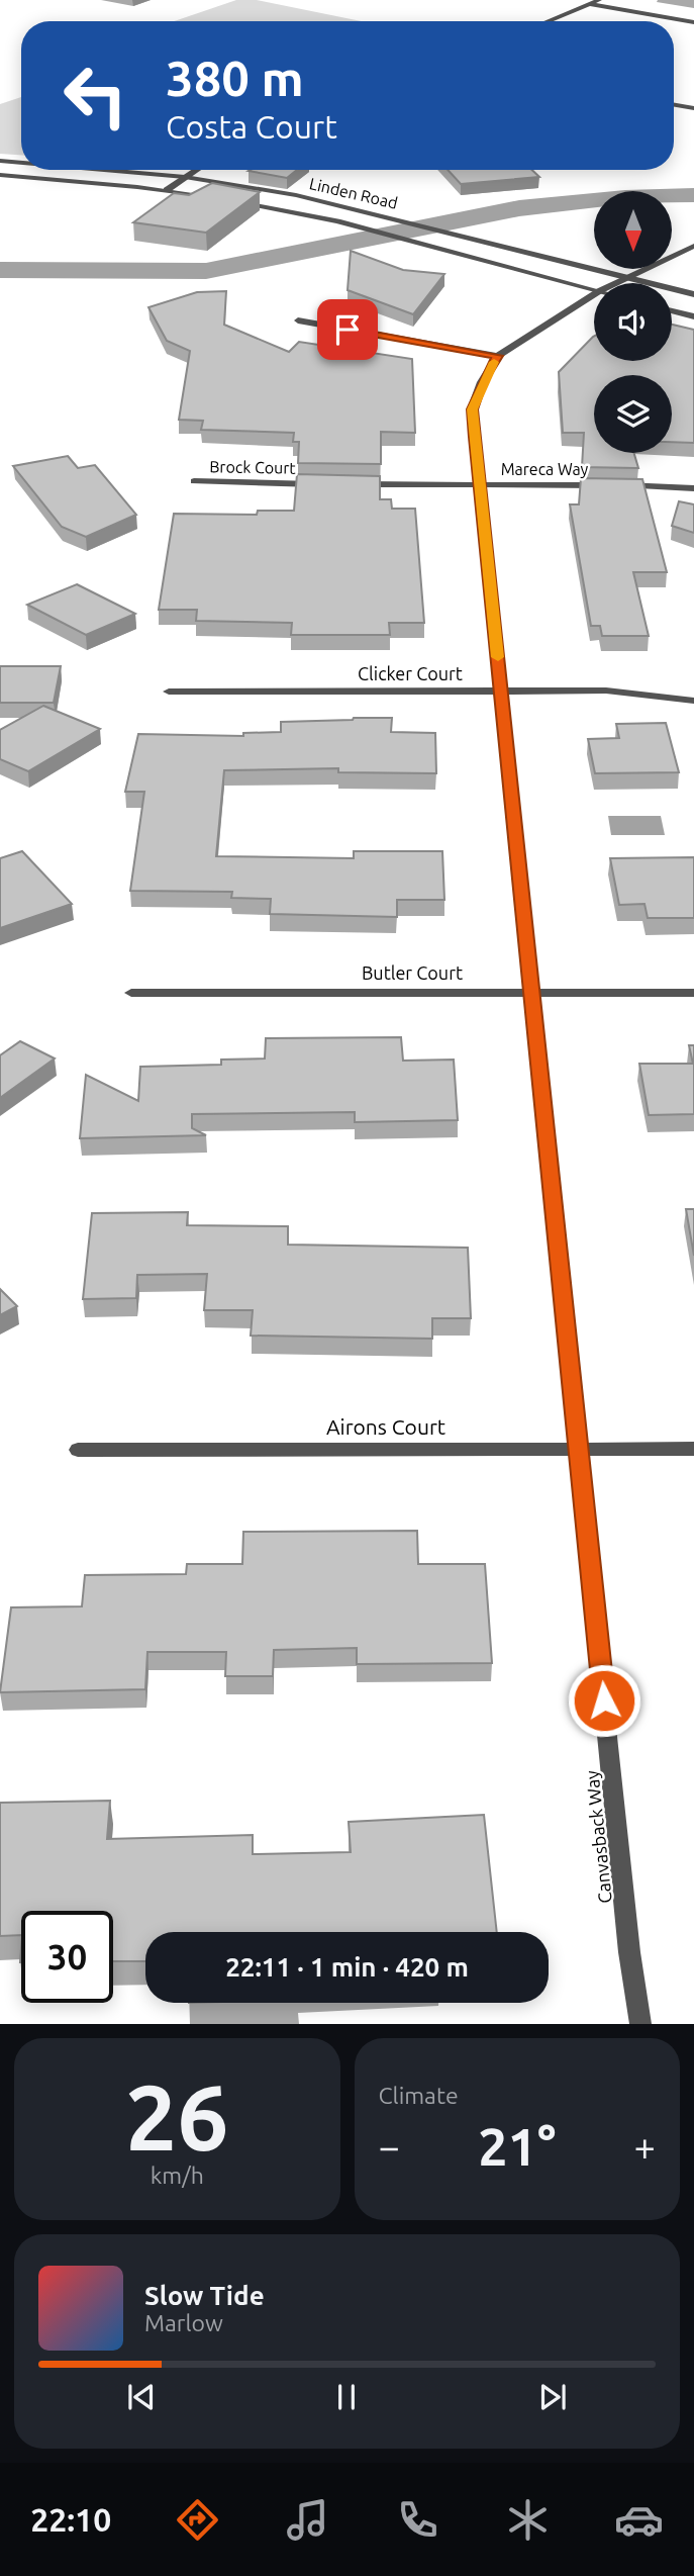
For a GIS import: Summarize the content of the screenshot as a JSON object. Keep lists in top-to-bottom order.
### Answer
{
  "streets": {
    "street": [
      "Linden Road",
      "Brock Court",
      "Mareca Way",
      "Clicker Court",
      "Butler Court",
      "Airons Court",
      "Canvasback Way"
    ]
  },
  "crossings": [
    ["Linden Road", "Canvasback Way"],
    ["Mareca Way", "Canvasback Way"],
    ["Clicker Court", "Canvasback Way"],
    ["Butler Court", "Canvasback Way"],
    ["Airons Court", "Canvasback Way"]
  ],
  "north": "bottom",
  "page": {
    "turn": ["380 m", "Costa Court"],
    "limit": "30",
    "trip": "22:11 · 1 min · 420 m",
    "tile": [
      ["26", "km/h"],
      "Climate"
    ],
    "heat": ["−", "21°", "+"],
    "song": ["Slow Tide", "Marlow"],
    "tabs": "22:10"
  }
}
